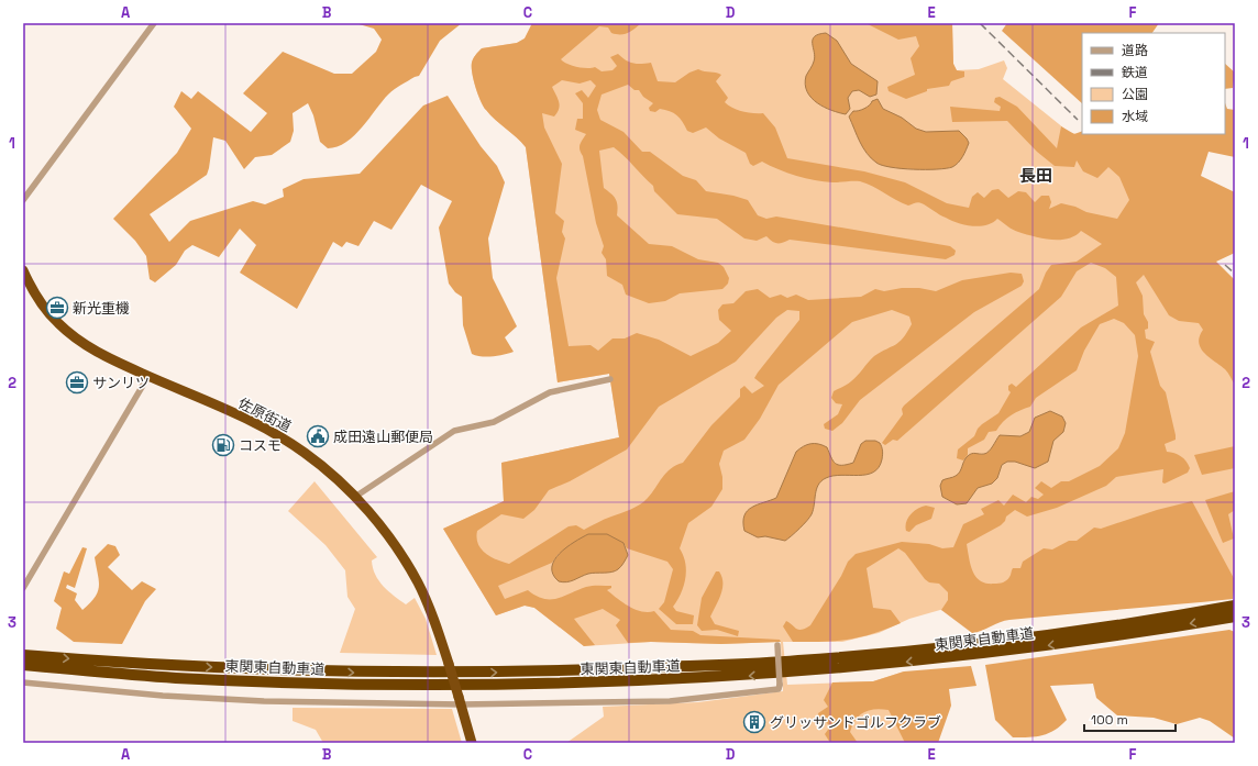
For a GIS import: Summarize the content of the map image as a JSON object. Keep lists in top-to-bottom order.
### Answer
{
  "streets": {
    "highway": ["佐原街道", "東関東自動車道"]
  },
  "districts": ["長田"],
  "places": {
    "office": ["新光重機", "サンリツ"],
    "public building": ["成田遠山郵便局"],
    "fuel station": ["コスモ"],
    "building": ["グリッサンドゴルフクラブ"]
  },
  "legend": [
    "道路",
    "鉄道",
    "公園",
    "水域"
  ],
  "scale_bar": "100 m",
  "grid": {
    "columns": [
      "A",
      "B",
      "C",
      "D",
      "E",
      "F"
    ],
    "rows": ["1", "2", "3"]
  }
}
